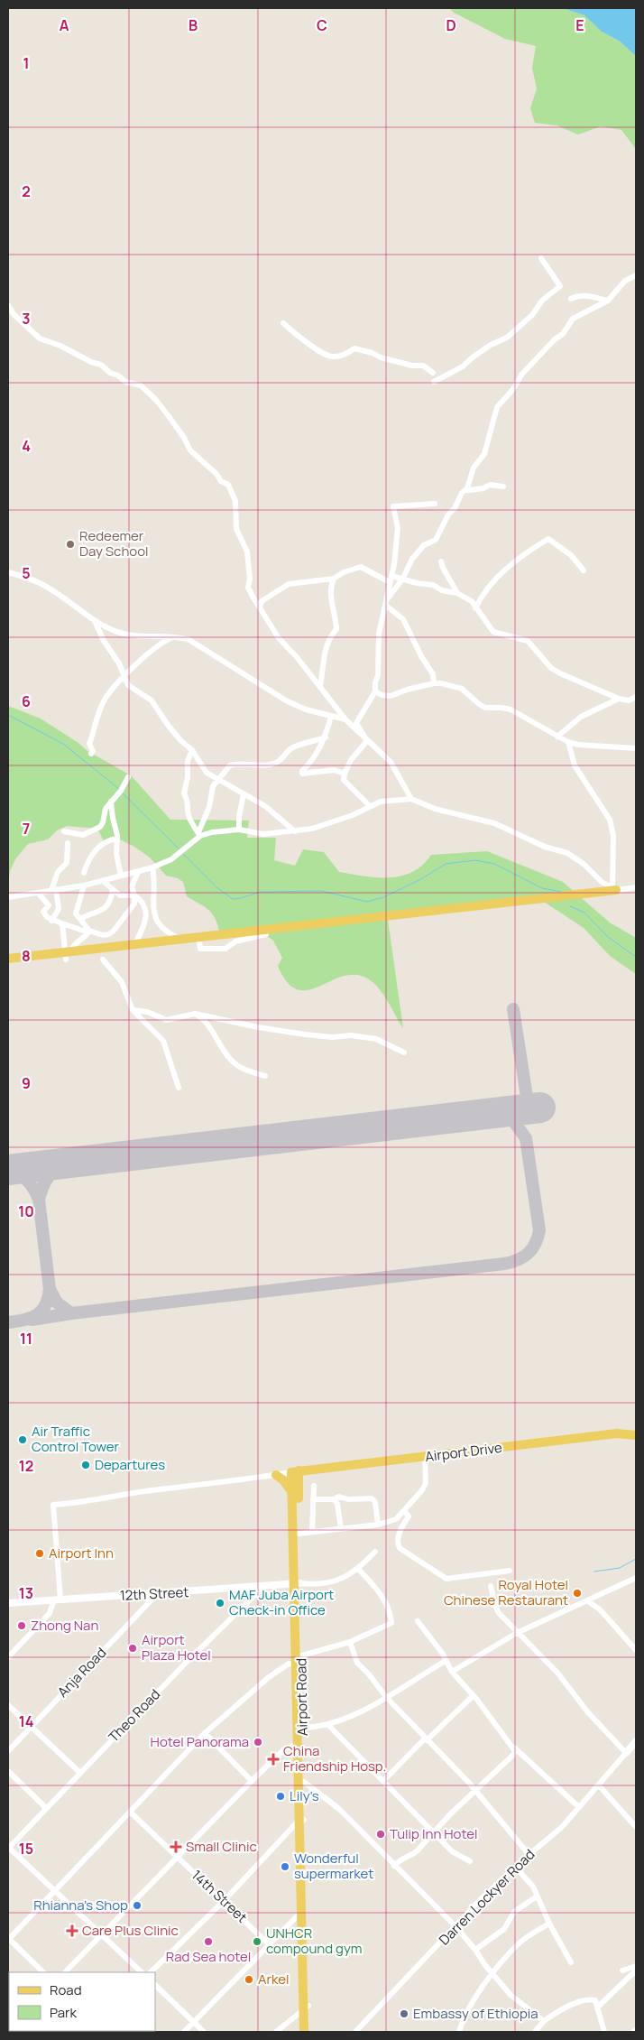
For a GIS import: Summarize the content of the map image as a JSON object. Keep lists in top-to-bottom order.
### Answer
{
  "streets": {
    "main road": ["Airport Drive", "Airport Road"],
    "street": [
      "12th Street",
      "Anja Road",
      "Theo Road",
      "14th Street",
      "Darren Lockyer Road"
    ]
  },
  "crossings": [
    ["Airport Drive", "Airport Road"],
    ["12th Street", "Anja Road"],
    ["12th Street", "Airport Road"],
    ["12th Street", "Theo Road"]
  ],
  "places": {
    "other": [
      "Redeemer Day School",
      "Air Traffic Control Tower",
      "Departures",
      "Airport Inn",
      "Royal Hotel Chinese Restaurant",
      "MAF Juba Airport Check-in Office",
      "Zhong Nan",
      "Airport Plaza Hotel",
      "Hotel Panorama",
      "Lily’s",
      "Tulip Inn Hotel",
      "Wonderful supermarket",
      "Rhianna's Shop",
      "Rad Sea hotel",
      "UNHCR compound gym",
      "Arkel",
      "Embassy of Ethiopia"
    ],
    "health": ["China Friendship Hosp.", "Small Clinic", "Care Plus Clinic"]
  },
  "legend": ["Road", "Park"],
  "grid": {
    "columns": [
      "A",
      "B",
      "C",
      "D",
      "E"
    ],
    "rows": [
      "1",
      "2",
      "3",
      "4",
      "5",
      "6",
      "7",
      "8",
      "9",
      "10",
      "11",
      "12",
      "13",
      "14",
      "15"
    ]
  }
}
